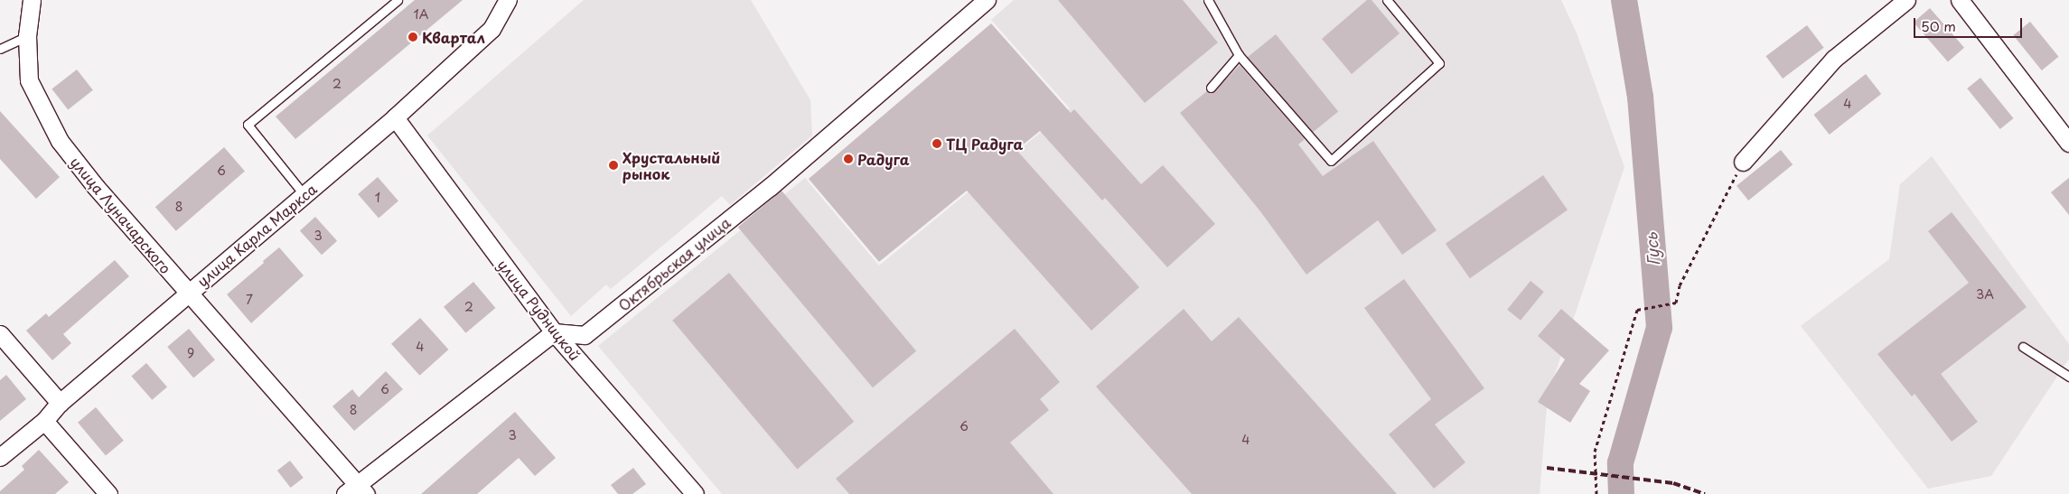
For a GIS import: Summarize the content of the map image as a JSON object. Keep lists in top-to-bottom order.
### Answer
{
  "streets": {
    "street": [
      "улица Луначарского",
      "улица Карла Маркса",
      "Октябрьская улица",
      "улица Рудницкой"
    ]
  },
  "crossings": [
    ["улица Луначарского", "улица Карла Маркса"],
    ["улица Карла Маркса", "улица Рудницкой"],
    ["Октябрьская улица", "улица Рудницкой"]
  ],
  "water": ["Гусь"],
  "places": [
    "Квартал",
    "ТЦ Радуга",
    "Радуга",
    "Хрустальный рынок"
  ],
  "house_numbers": [
    "1А",
    "2",
    "4",
    "6",
    "1",
    "8",
    "3",
    "3А",
    "7",
    "2",
    "4",
    "9",
    "6",
    "8",
    "6",
    "3",
    "4"
  ],
  "scale_bar": "50 m"
}
